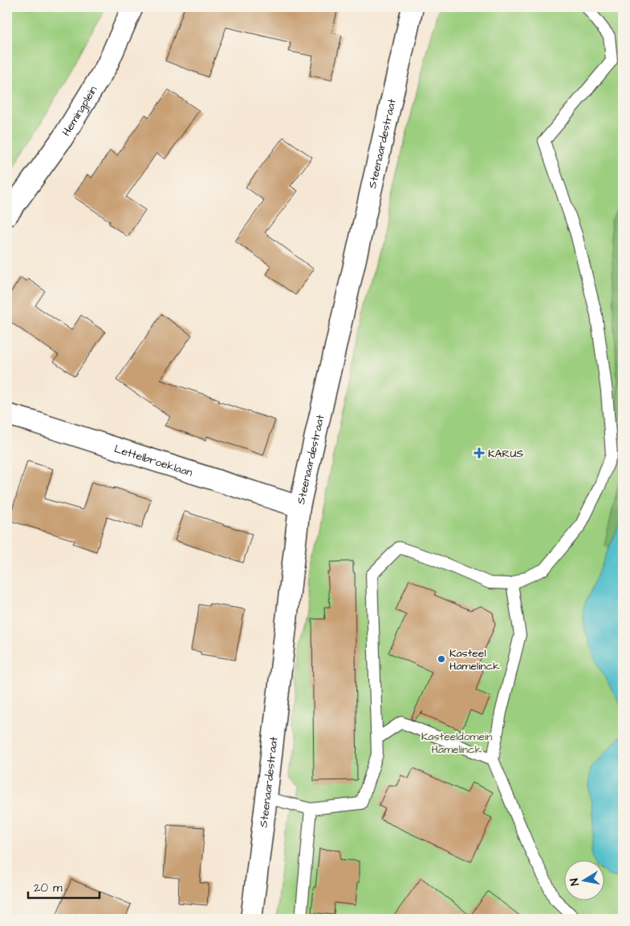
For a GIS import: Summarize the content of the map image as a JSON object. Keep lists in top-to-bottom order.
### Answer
{
  "streets": {
    "street": ["Hemingplein", "Steenaardestraat", "Lettelbroeklaan"]
  },
  "crossings": [
    ["Steenaardestraat", "Lettelbroeklaan"]
  ],
  "parks": ["Kasteeldomein Hamelinck"],
  "places": {
    "health": ["KARUS"],
    "other": ["Kasteel Hamelinck"]
  },
  "scale_bar": "20 m",
  "north": "left"
}
